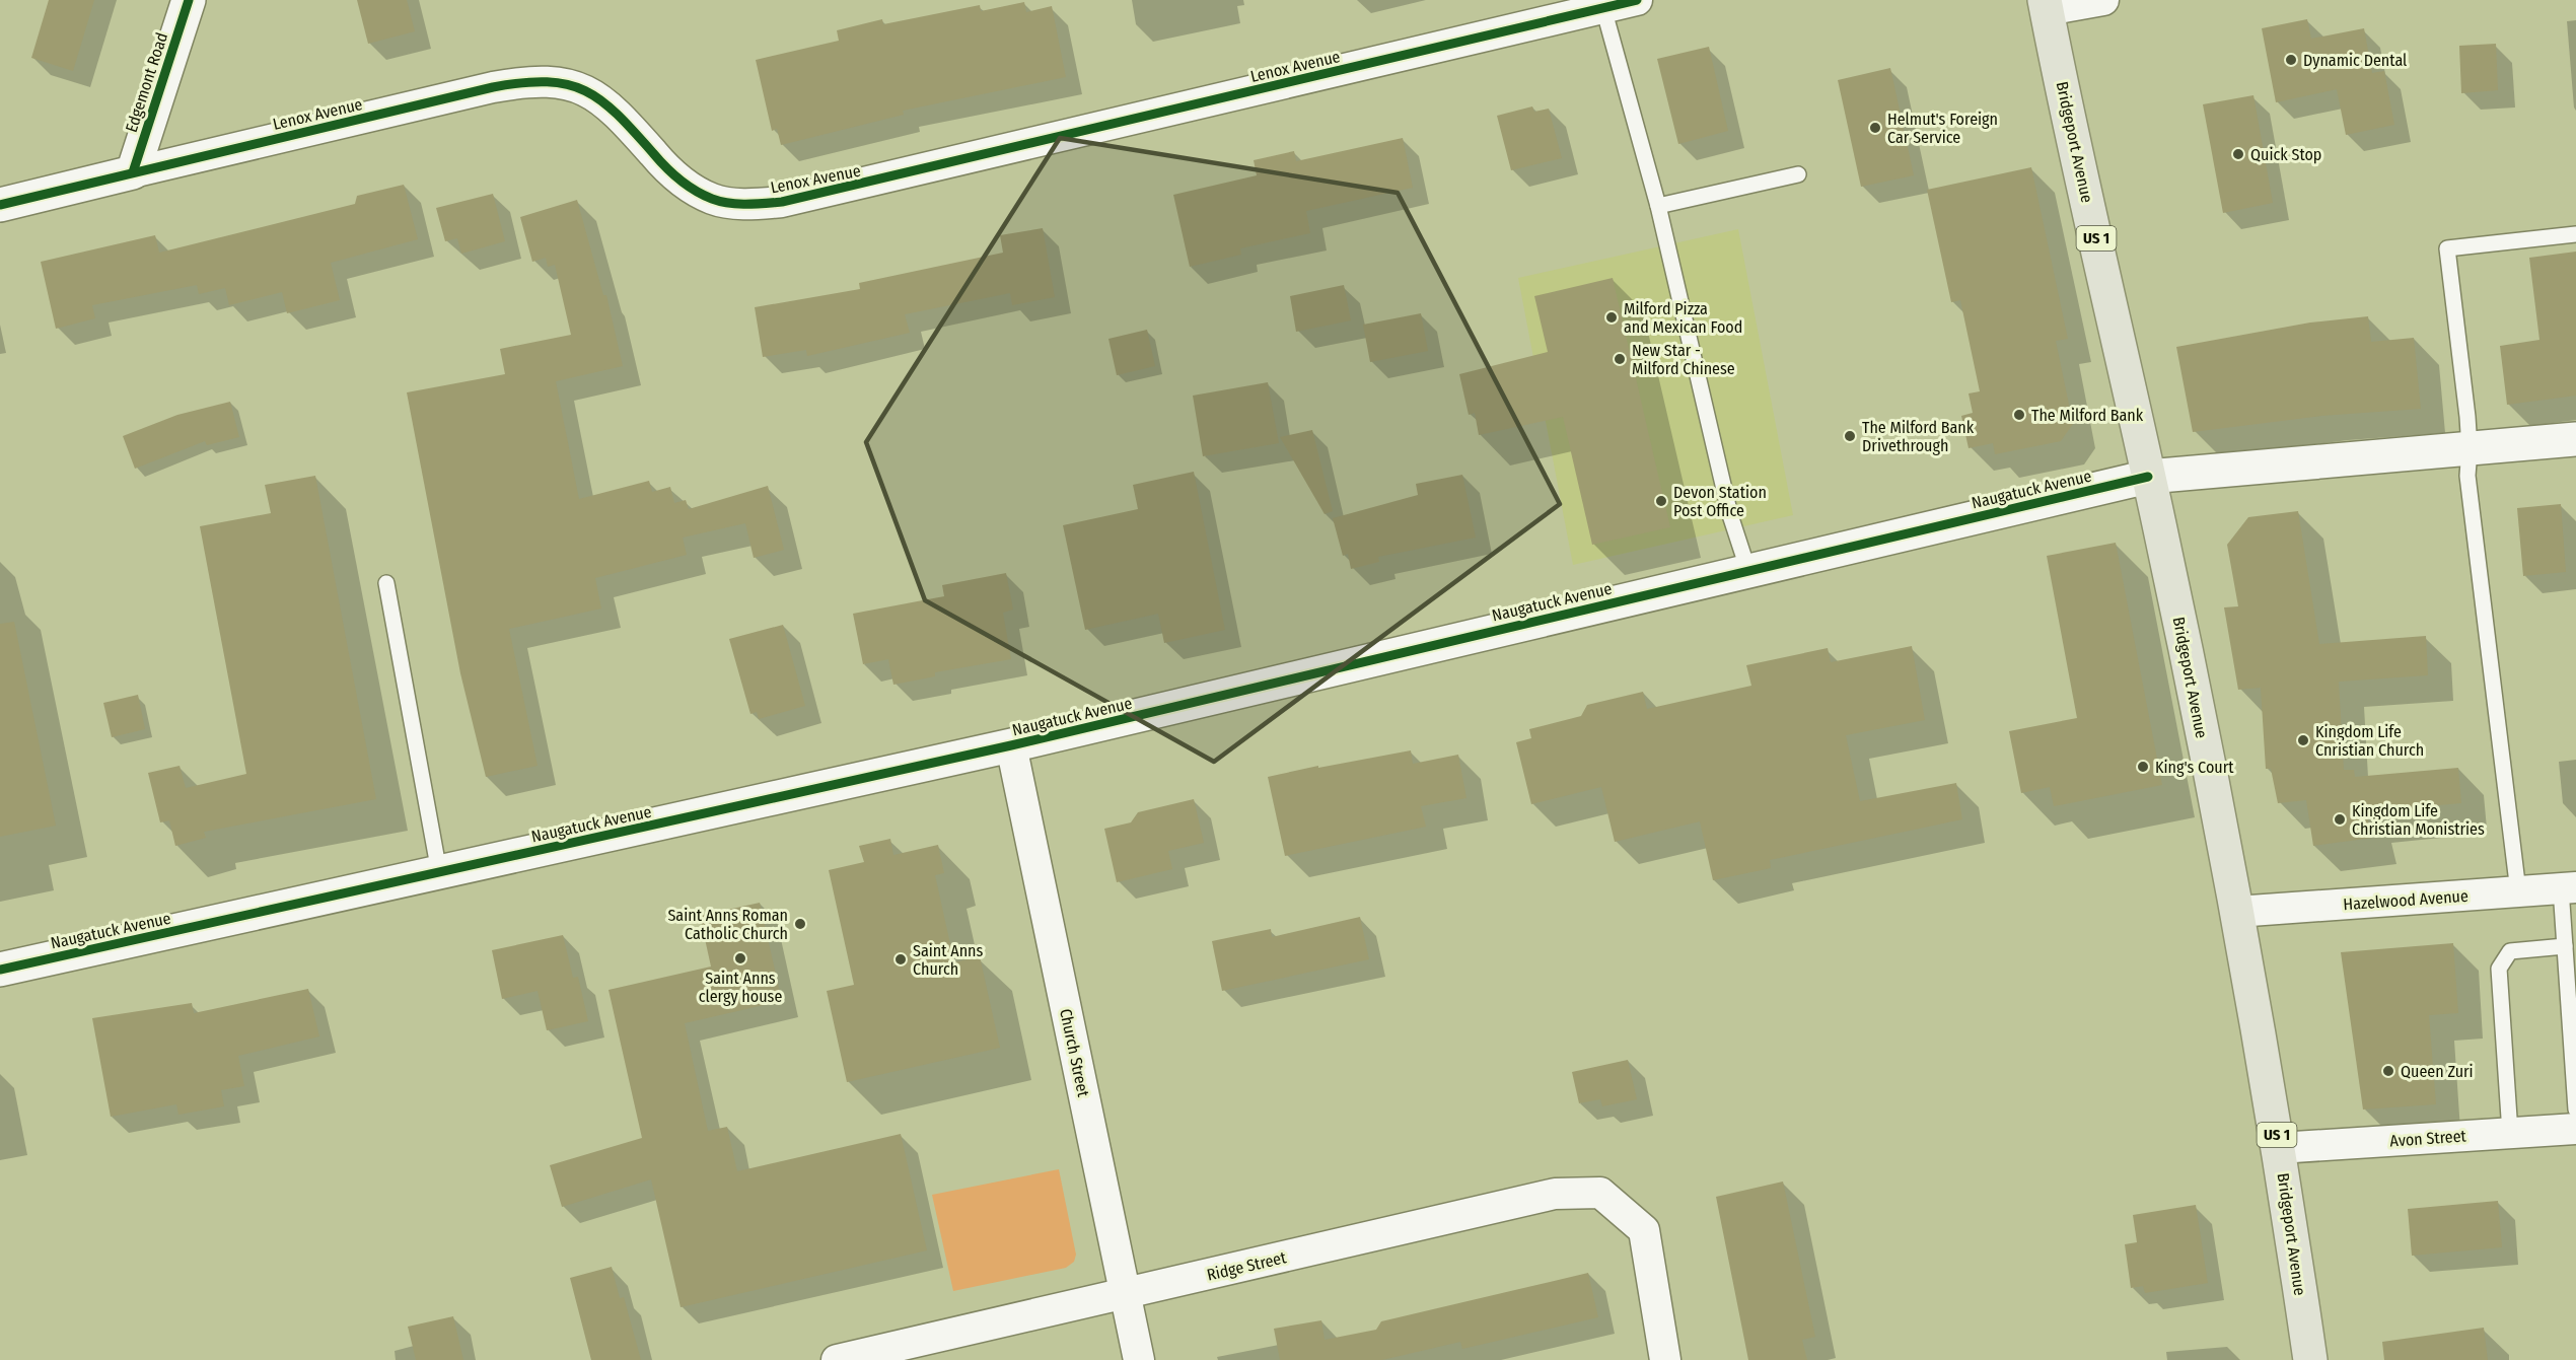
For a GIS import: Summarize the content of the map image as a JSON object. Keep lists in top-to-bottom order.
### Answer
{
  "streets": {
    "main road": [
      "Lenox Avenue",
      "Edgemont Road",
      "Bridgeport Avenue",
      "US 1",
      "Naugatuck Avenue"
    ],
    "street": [
      "Hazelwood Avenue",
      "Church Street",
      "Avon Street",
      "Ridge Street"
    ]
  },
  "crossings": [
    ["Lenox Avenue", "Edgemont Road"],
    ["Bridgeport Avenue", "Naugatuck Avenue"],
    ["Bridgeport Avenue", "Hazelwood Avenue"],
    ["Bridgeport Avenue", "Avon Street"],
    ["Naugatuck Avenue", "Church Street"],
    ["Church Street", "Ridge Street"]
  ],
  "places": [
    "Dynamic Dental",
    "Helmut's Foreign Car Service",
    "Quick Stop",
    "Milford Pizza and Mexican Food",
    "New Star - Milford Chinese",
    "The Milford Bank",
    "The Milford Bank Drivethrough",
    "Devon Station Post Office",
    "Kingdom Life Cnristian Church",
    "King's Court",
    "Kingdom Life Christian Monistries",
    "Saint Anns Roman Catholic Church",
    "Saint Anns clergy house",
    "Saint Anns Church",
    "Queen Zuri"
  ]
}
